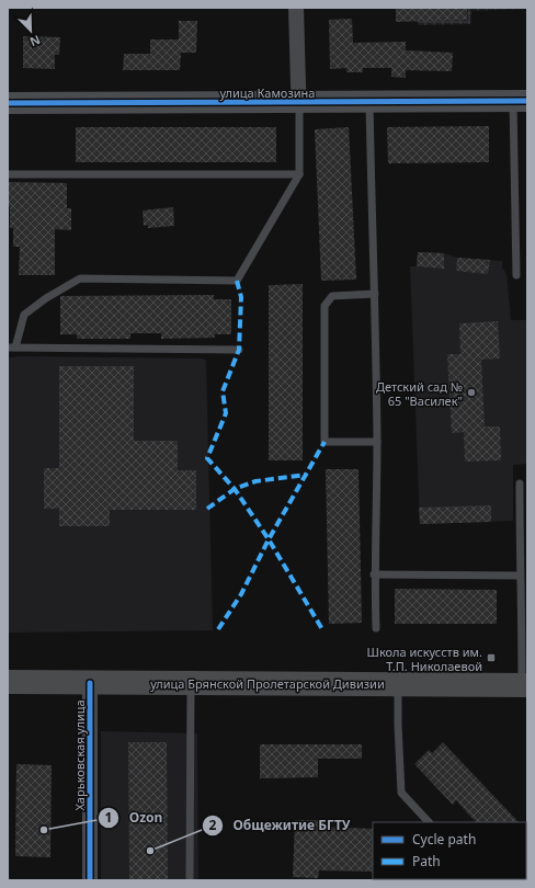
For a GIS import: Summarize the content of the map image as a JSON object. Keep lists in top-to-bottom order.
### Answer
{
  "streets": {
    "main road": ["улица Брянской Пролетарской Дивизии"],
    "street": ["улица Камозина", "Харьковская улица"]
  },
  "crossings": [
    ["улица Брянской Пролетарской Дивизии", "Харьковская улица"]
  ],
  "places": {
    "other": ["Детский сад № 65 \"Василек\"", "Ozon", "Общежитие БГТУ"],
    "transit": ["Школа искусств им. Т.П. Николаевой"]
  },
  "legend": ["Cycle path", "Path"],
  "north": "bottom right"
}
